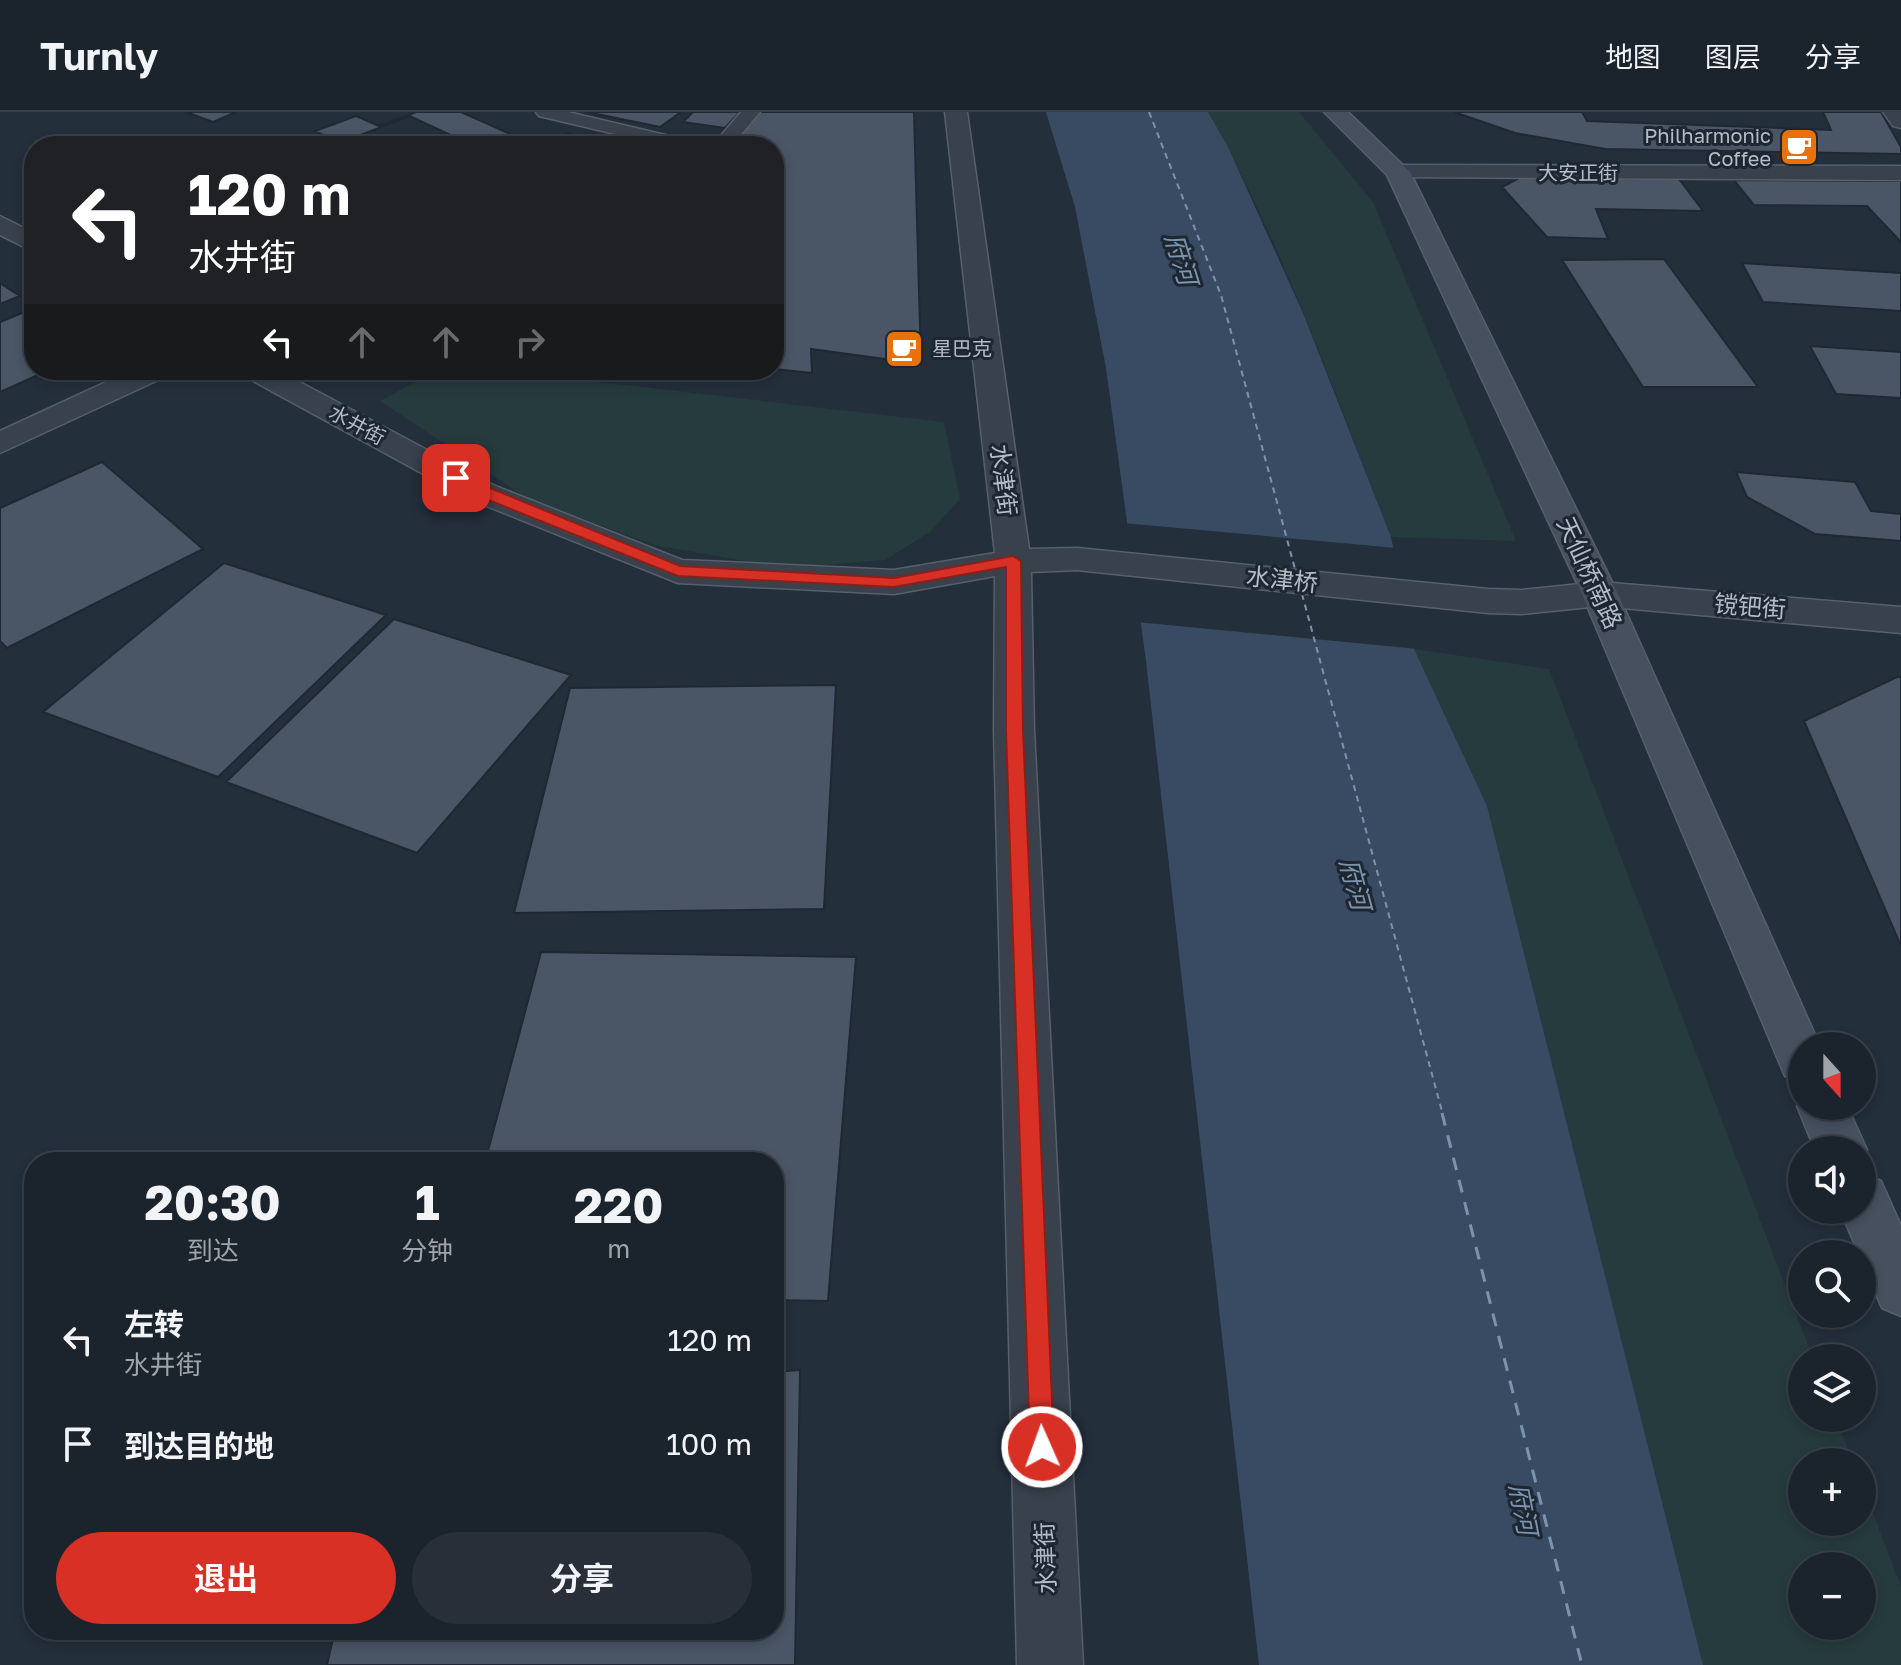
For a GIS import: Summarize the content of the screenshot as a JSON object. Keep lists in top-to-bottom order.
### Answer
{
  "streets": {
    "main road": ["天仙桥南路"],
    "street": [
      "大安正街",
      "水井街",
      "水津街",
      "水津桥",
      "镋钯街"
    ]
  },
  "crossings": [
    ["大安正街", "天仙桥南路"],
    ["水井街", "水津街"],
    ["水井街", "水津桥"],
    ["天仙桥南路", "水津桥"],
    ["天仙桥南路", "镋钯街"],
    ["水津桥", "镋钯街"]
  ],
  "water": ["府河"],
  "places": {
    "cafe": ["Philharmonic Coffee", "星巴克"]
  },
  "north": "bottom",
  "page": {
    "header": "Turnly",
    "nav": ["地图", "图层", "分享"],
    "turn": ["120 m", "水井街"],
    "map_buttons": ["+", "−"],
    "eta": [
      "20:30",
      "到达",
      "1",
      "分钟",
      "220",
      "m"
    ],
    "list": [
      {
        "name": "左转",
        "note": "水井街",
        "value": "120 m"
      },
      {
        "name": "到达目的地",
        "value": "100 m"
      }
    ],
    "buttons": ["退出", "分享"]
  }
}
